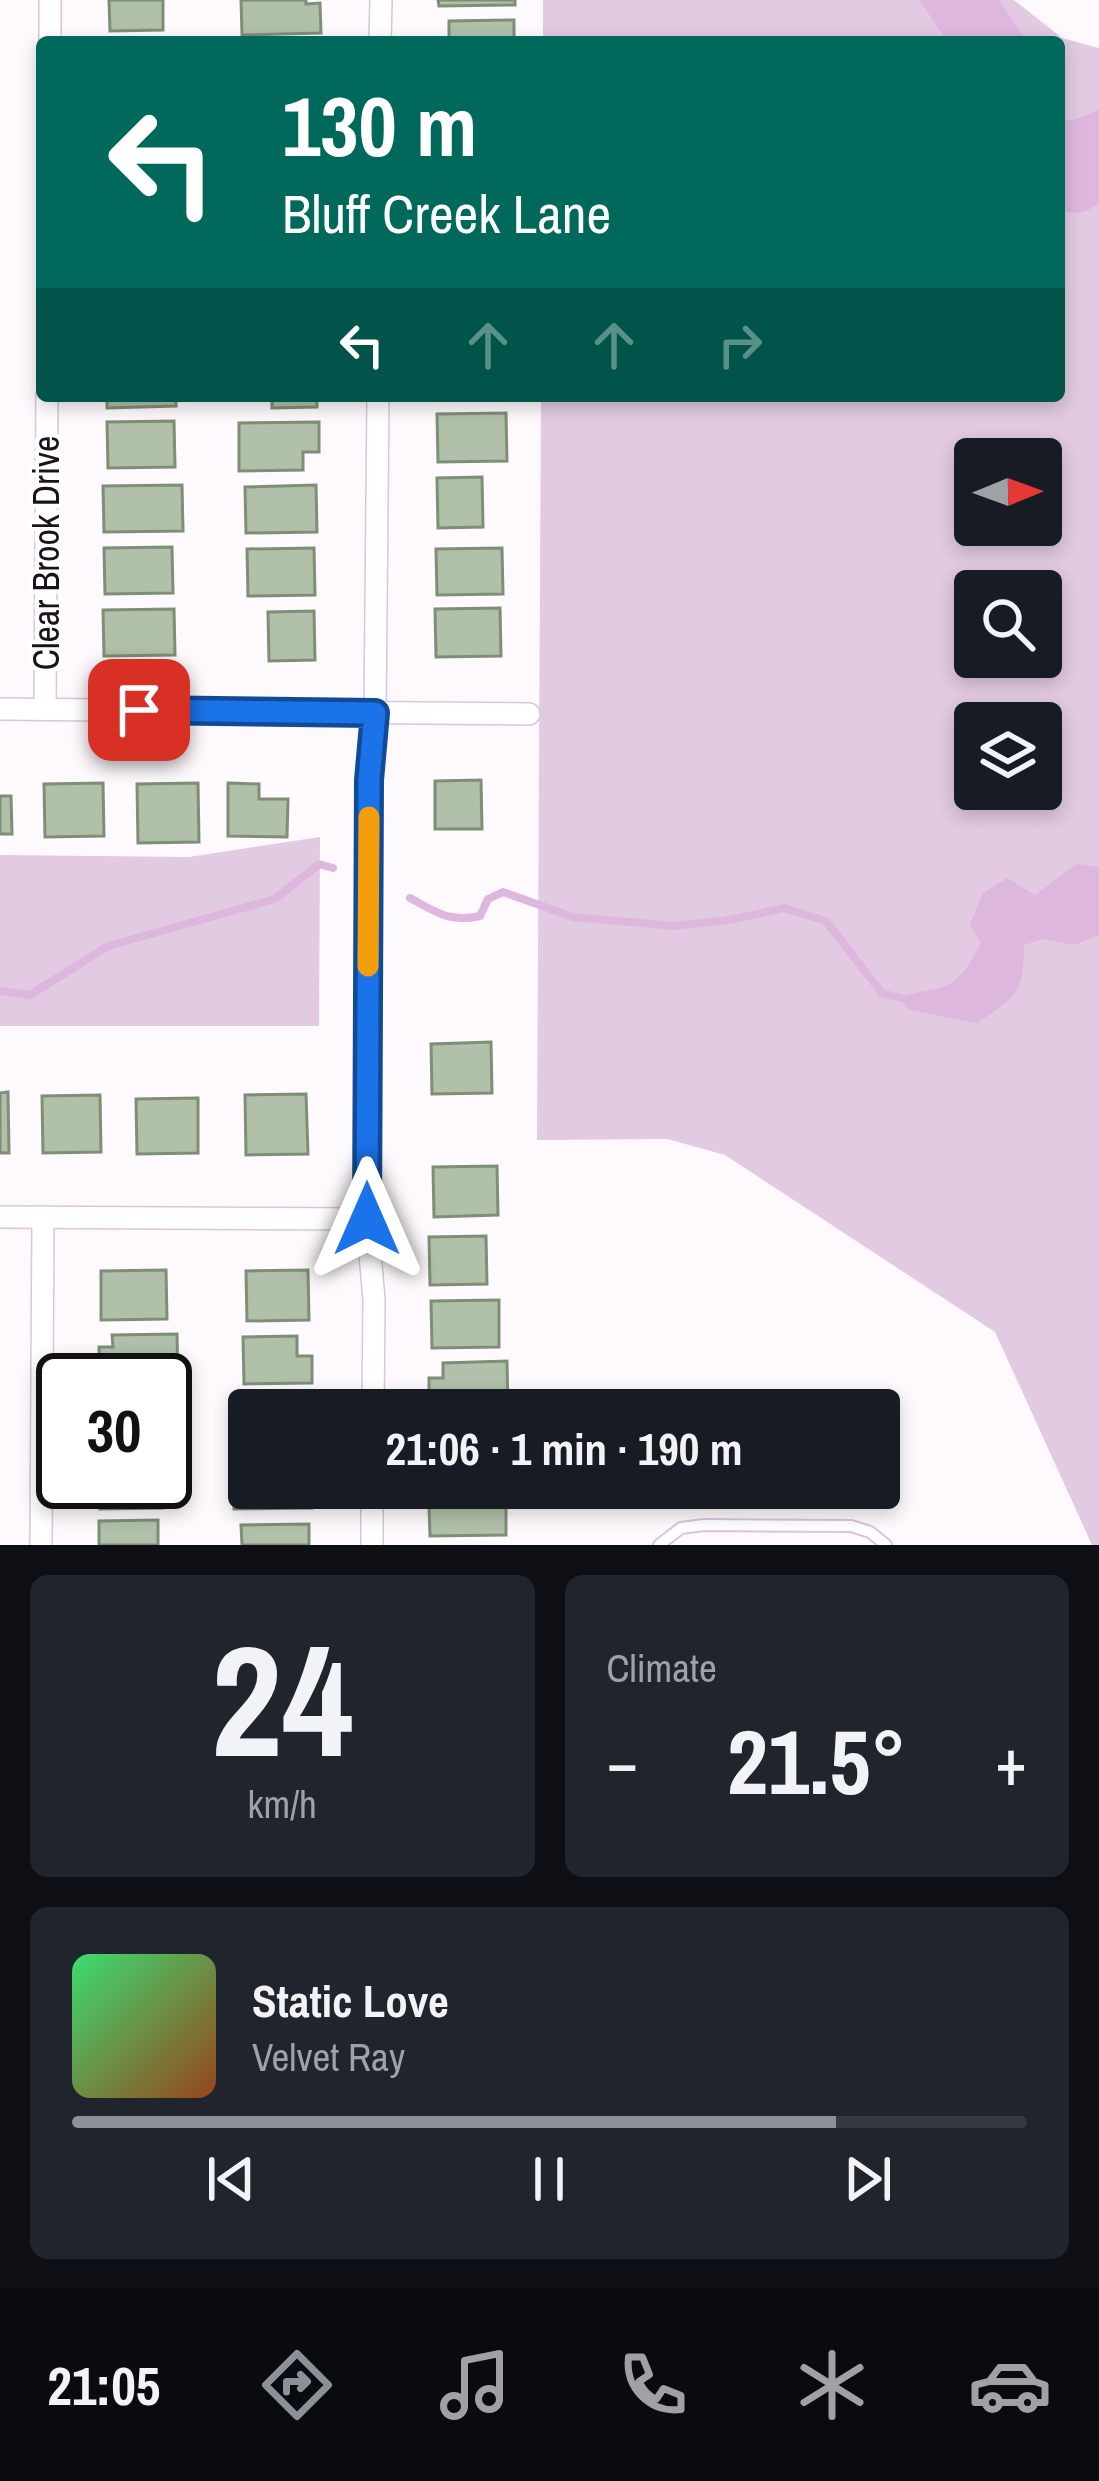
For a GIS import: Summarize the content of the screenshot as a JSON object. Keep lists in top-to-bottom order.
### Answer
{
  "streets": {
    "street": ["Clear Brook Drive"]
  },
  "north": "right",
  "page": {
    "turn": ["130 m", "Bluff Creek Lane"],
    "limit": "30",
    "trip": "21:06 · 1 min · 190 m",
    "tile": [
      ["24", "km/h"],
      "Climate"
    ],
    "heat": ["−", "21.5°", "+"],
    "song": ["Static Love", "Velvet Ray"],
    "tabs": "21:05"
  }
}
